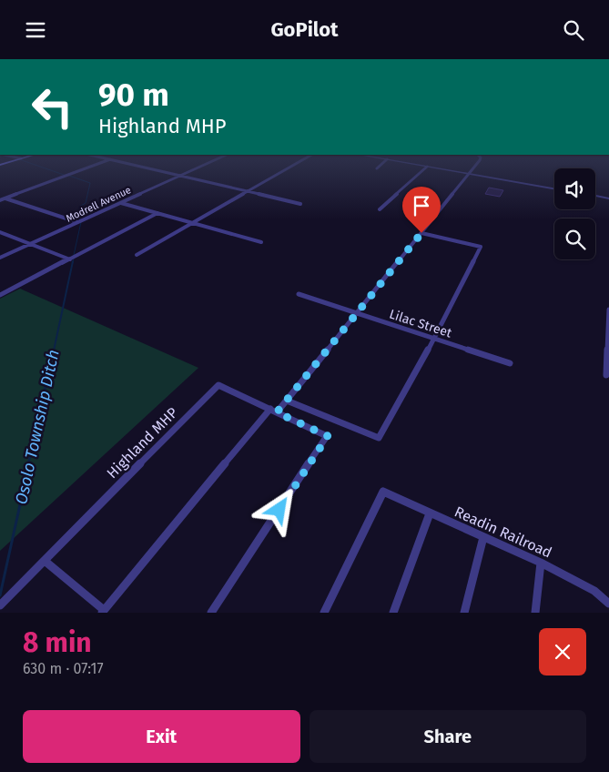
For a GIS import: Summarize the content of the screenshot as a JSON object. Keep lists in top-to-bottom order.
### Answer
{
  "streets": {
    "street": [
      "Modrell Avenue",
      "Lilac Street",
      "Highland MHP",
      "Readin Railroad"
    ]
  },
  "water": ["Osolo Township Ditch"],
  "page": {
    "header": "GoPilot",
    "turn": ["90 m", "Highland MHP"],
    "heading": ["8 min", "630 m · 07:17"],
    "buttons": ["Exit", "Share"]
  }
}
